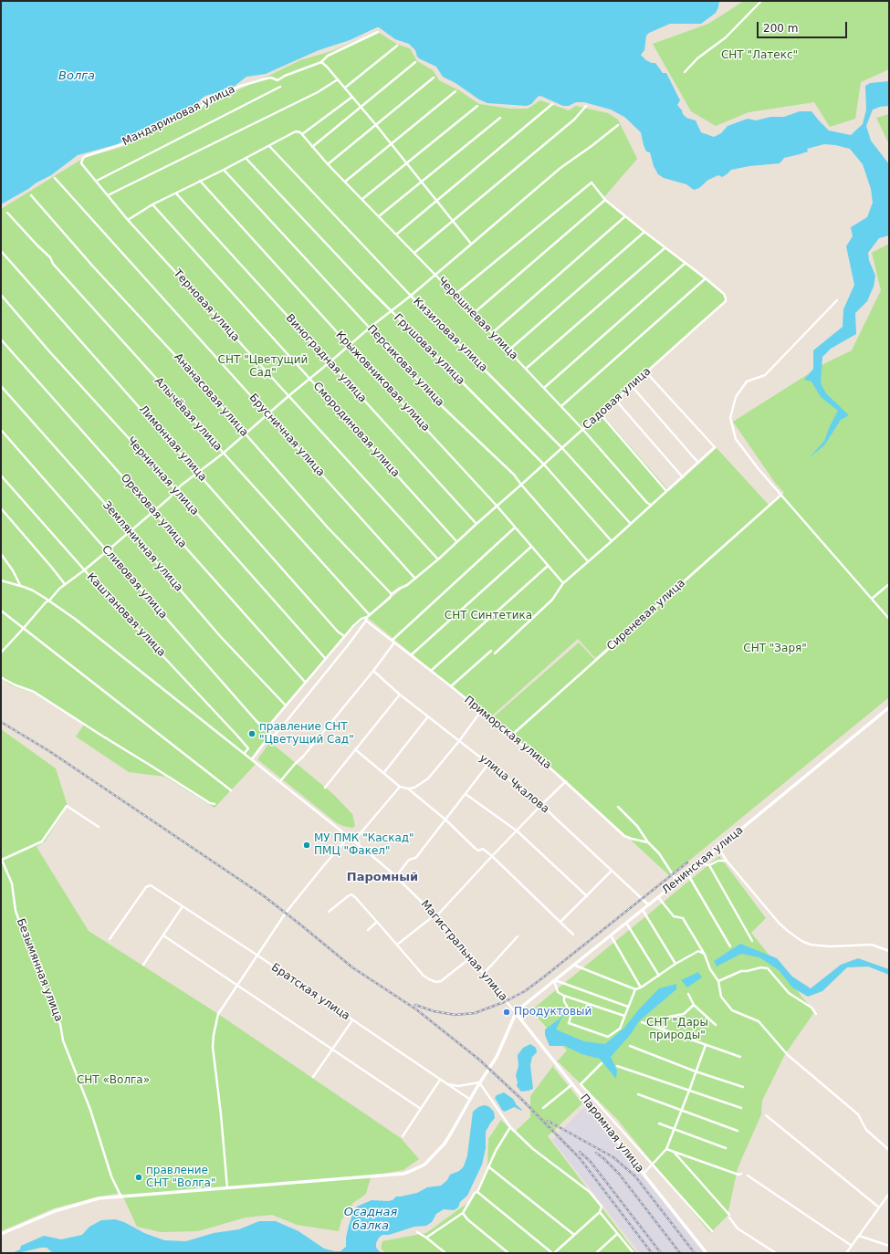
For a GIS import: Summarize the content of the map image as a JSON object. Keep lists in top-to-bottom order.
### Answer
{
  "streets": {
    "street": [
      "Мандариновая улица",
      "Терновая улица",
      "Черешневая улица",
      "Кизиловая улица",
      "Грушовая улица",
      "Виноградная улица",
      "Персиковая улица",
      "Крыжовниковая улица",
      "Ананасовая улица",
      "Садовая улица",
      "Алычёвая улица",
      "Смородиновая улица",
      "Брусничная улица",
      "Лимонная улица",
      "Черничная улица",
      "Ореховая улица",
      "Земляничная улица",
      "Сливовая улица",
      "Каштановая улица",
      "Сиреневая улица",
      "Приморская улица",
      "улица Чкалова",
      "Ленинская улица",
      "Магистральная улица",
      "Безымянная улица",
      "Братская улица",
      "Паромная улица"
    ]
  },
  "crossings": [
    ["Мандариновая улица", "Терновая улица"],
    ["Терновая улица", "Садовая улица"],
    ["Черешневая улица", "Садовая улица"],
    ["Кизиловая улица", "Садовая улица"],
    ["Грушовая улица", "Садовая улица"],
    ["Виноградная улица", "Садовая улица"],
    ["Персиковая улица", "Садовая улица"],
    ["Крыжовниковая улица", "Садовая улица"],
    ["Ананасовая улица", "Садовая улица"],
    ["Садовая улица", "Алычёвая улица"],
    ["Садовая улица", "Смородиновая улица"],
    ["Садовая улица", "Брусничная улица"],
    ["Садовая улица", "Лимонная улица"],
    ["Садовая улица", "Черничная улица"],
    ["Садовая улица", "Ореховая улица"],
    ["Садовая улица", "Земляничная улица"],
    ["Садовая улица", "Сливовая улица"],
    ["Каштановая улица", "Магистральная улица"],
    ["Сиреневая улица", "Приморская улица"],
    ["улица Чкалова", "Ленинская улица"],
    ["Ленинская улица", "Магистральная улица"],
    ["Ленинская улица", "Паромная улица"],
    ["Магистральная улица", "Паромная улица"]
  ],
  "districts": ["Паромный"],
  "water": ["Волга", "Осадная балка"],
  "parks": [
    "СНТ \"Латекс\"",
    "СНТ \"Цветущий Сад\"",
    "СНТ Синтетика",
    "СНТ \"Заря\"",
    "СНТ \"Дары природы\"",
    "СНТ «Волга»"
  ],
  "places": [
    "правление СНТ \"Цветущий Сад\"",
    "МУ ПМК \"Каскад\" ПМЦ \"Факел\"",
    "Продуктовый",
    "правление СНТ \"Волга\""
  ],
  "scale_bar": "200 m"
}
